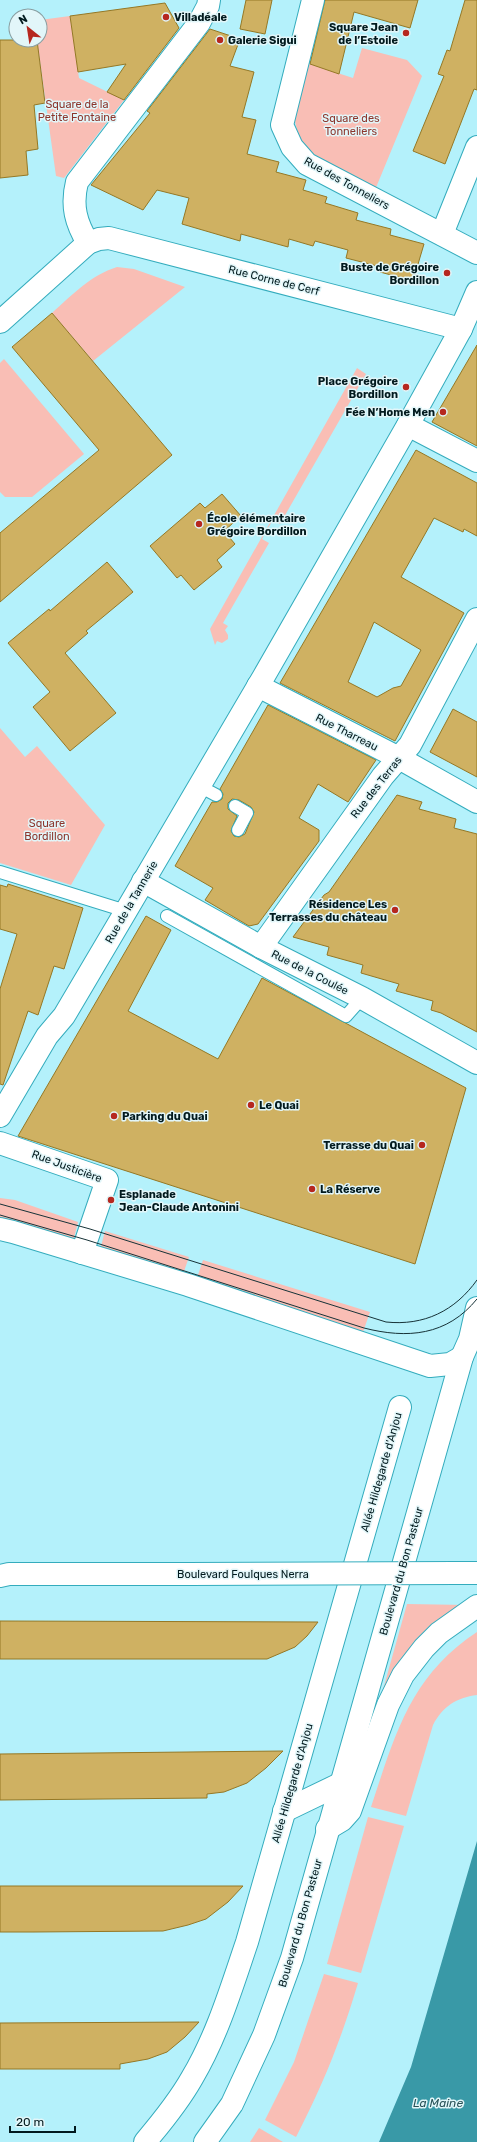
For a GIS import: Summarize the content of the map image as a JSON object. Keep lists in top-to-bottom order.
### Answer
{
  "streets": {
    "street": [
      "Rue des Tonneliers",
      "Rue Corne de Cerf",
      "Rue Tharreau",
      "Rue des Terras",
      "Rue de la Tannerie",
      "Rue de la Coulée",
      "Rue Justicière",
      "Allée Hildegarde d'Anjou",
      "Boulevard du Bon Pasteur",
      "Boulevard Foulques Nerra"
    ]
  },
  "crossings": [
    ["Rue Tharreau", "Rue des Terras"],
    ["Rue Tharreau", "Rue de la Tannerie"],
    ["Rue des Terras", "Rue de la Coulée"],
    ["Rue de la Tannerie", "Rue de la Coulée"]
  ],
  "water": ["La Maine"],
  "parks": ["Square de la Petite Fontaine", "Square des Tonneliers", "Square Bordillon"],
  "places": [
    "Villadéale",
    "Square Jean de l’Estoile",
    "Galerie Sigui",
    "Buste de Grégoire Bordillon",
    "Place Grégoire Bordillon",
    "Fée N’Home Men",
    "École élémentaire Grégoire Bordillon",
    "Résidence Les Terrasses du château",
    "Le Quai",
    "Parking du Quai",
    "Terrasse du Quai",
    "La Réserve",
    "Esplanade Jean-Claude Antonini"
  ],
  "scale_bar": "20 m",
  "north": "top left"
}
